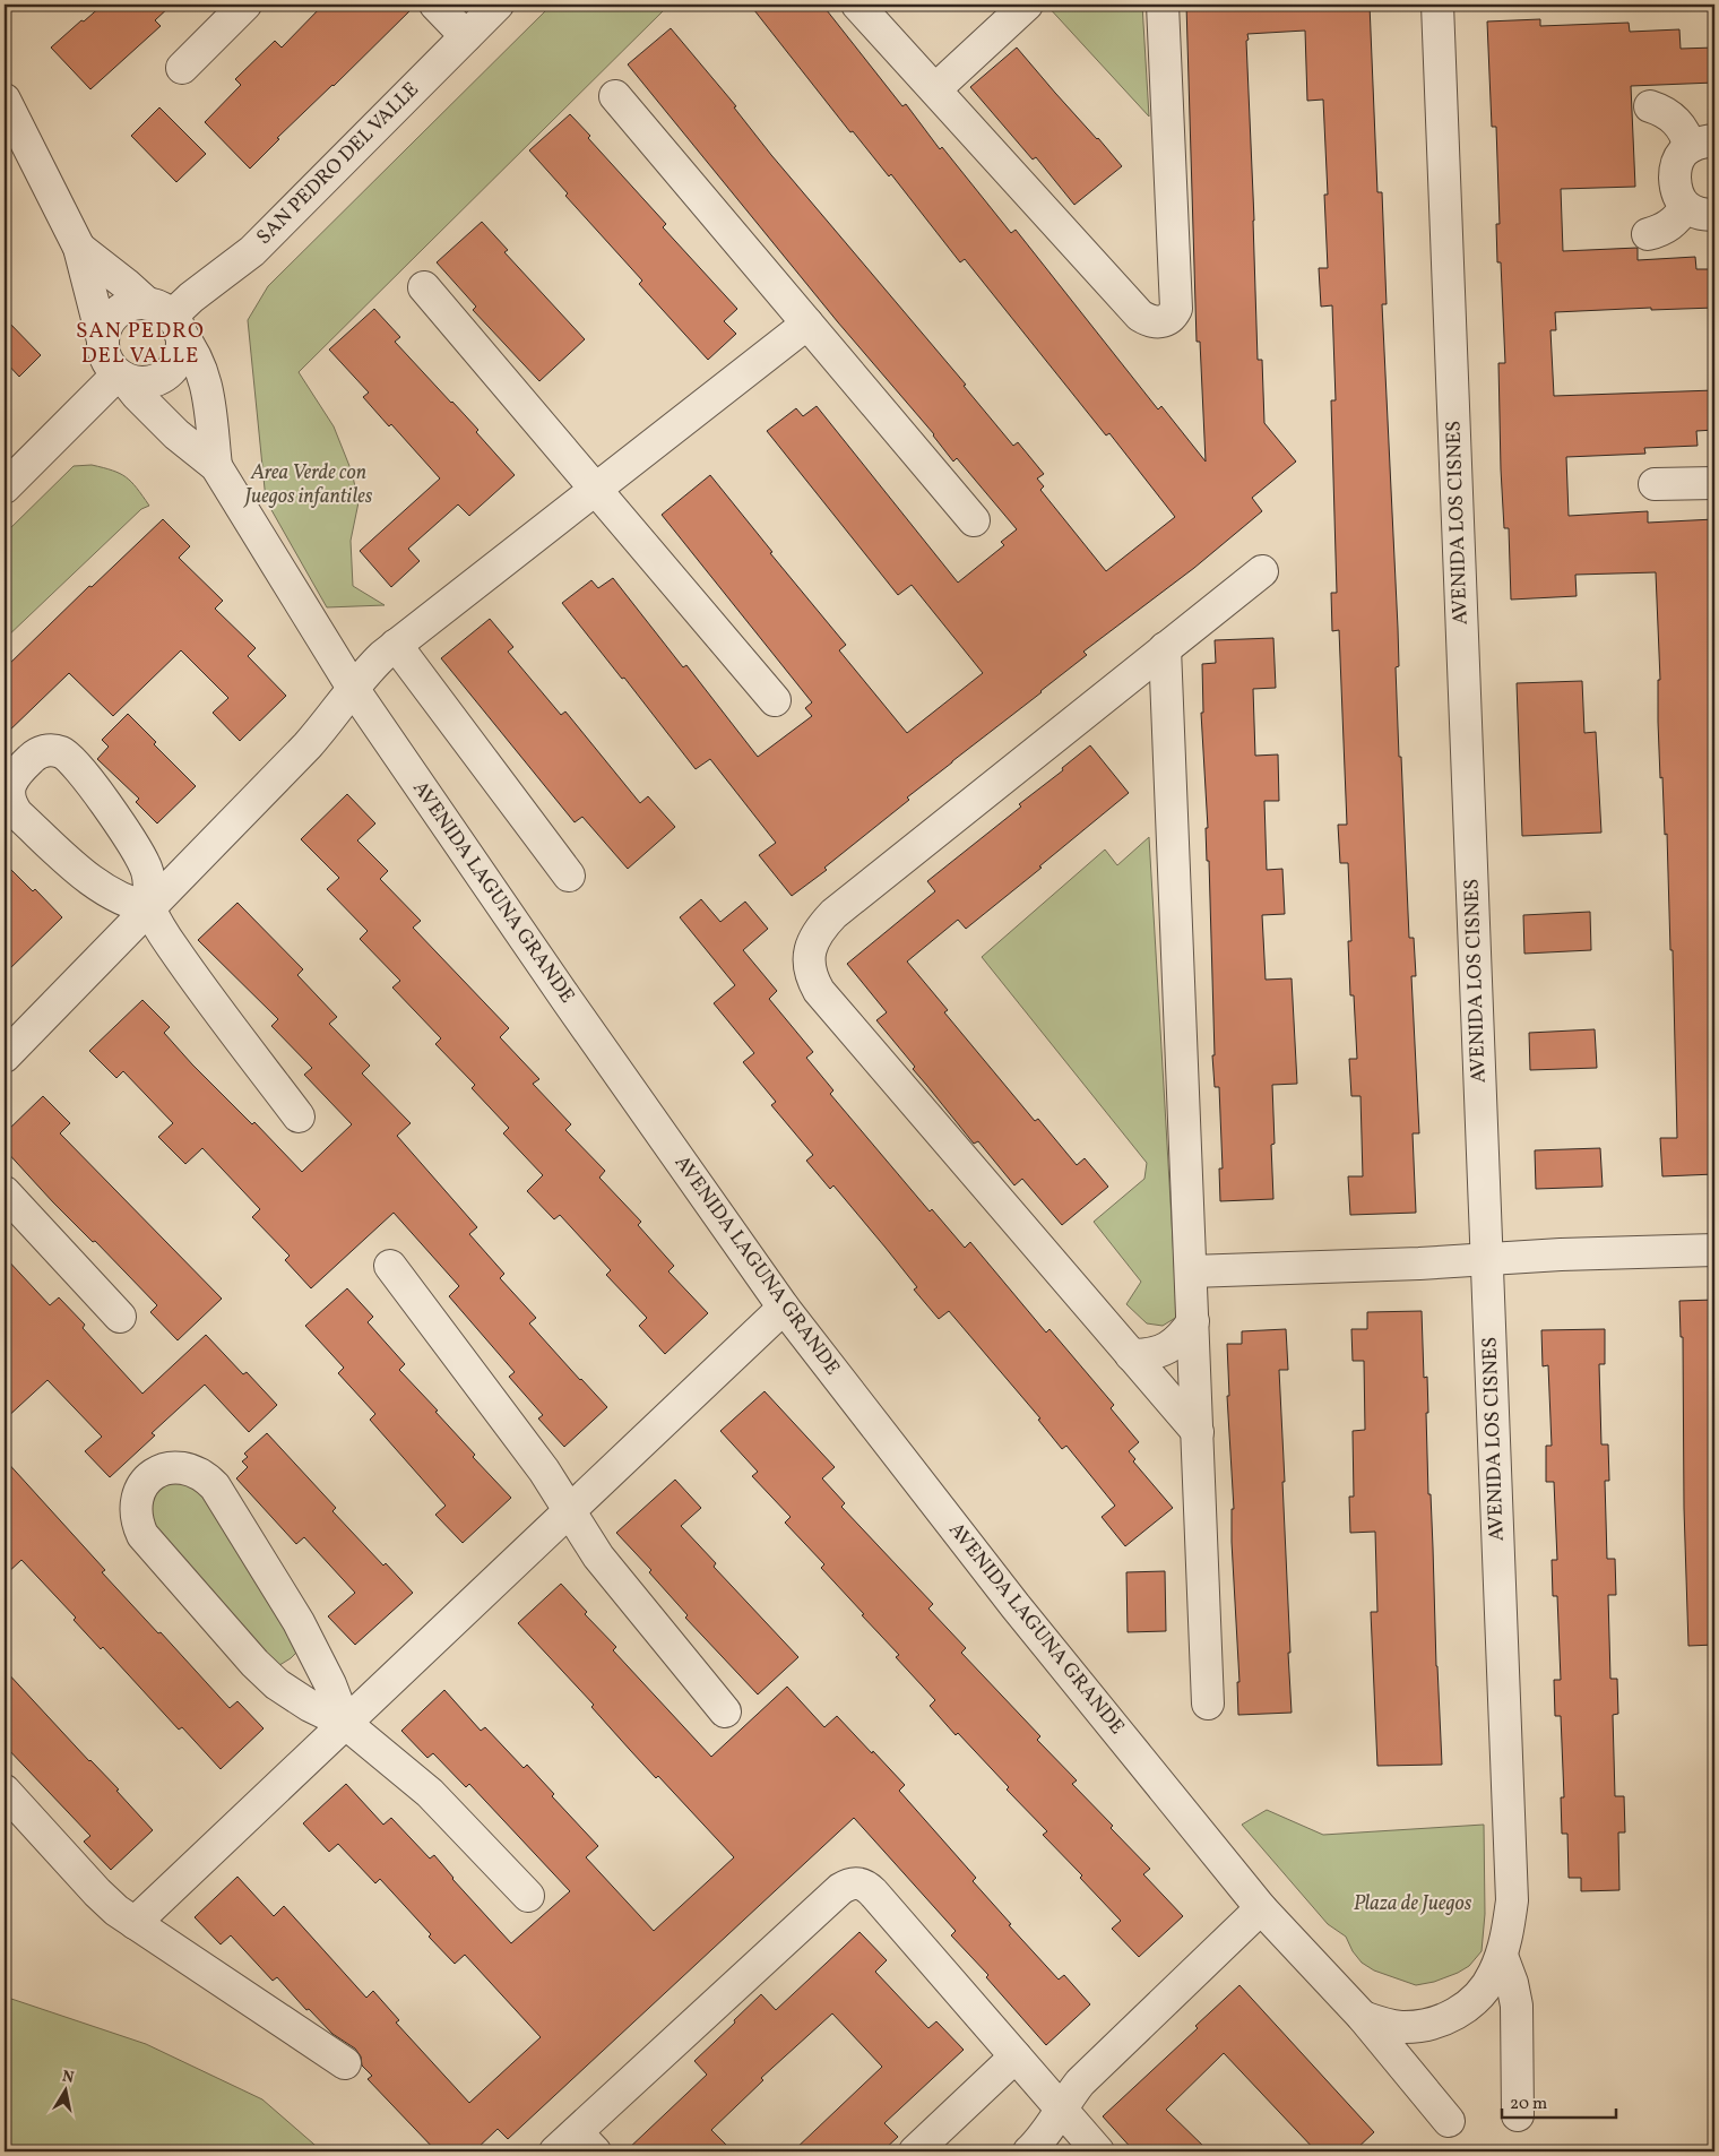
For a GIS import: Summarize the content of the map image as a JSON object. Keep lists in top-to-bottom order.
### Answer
{
  "streets": {
    "street": ["SAN PEDRO DEL VALLE", "AVENIDA LOS CISNES", "AVENIDA LAGUNA GRANDE"]
  },
  "crossings": [
    ["AVENIDA LOS CISNES", "AVENIDA LAGUNA GRANDE"]
  ],
  "districts": ["SAN PEDRO DEL VALLE"],
  "parks": ["Area Verde con Juegos infantiles", "Plaza de Juegos"],
  "scale_bar": "20 m",
  "north": "top"
}
